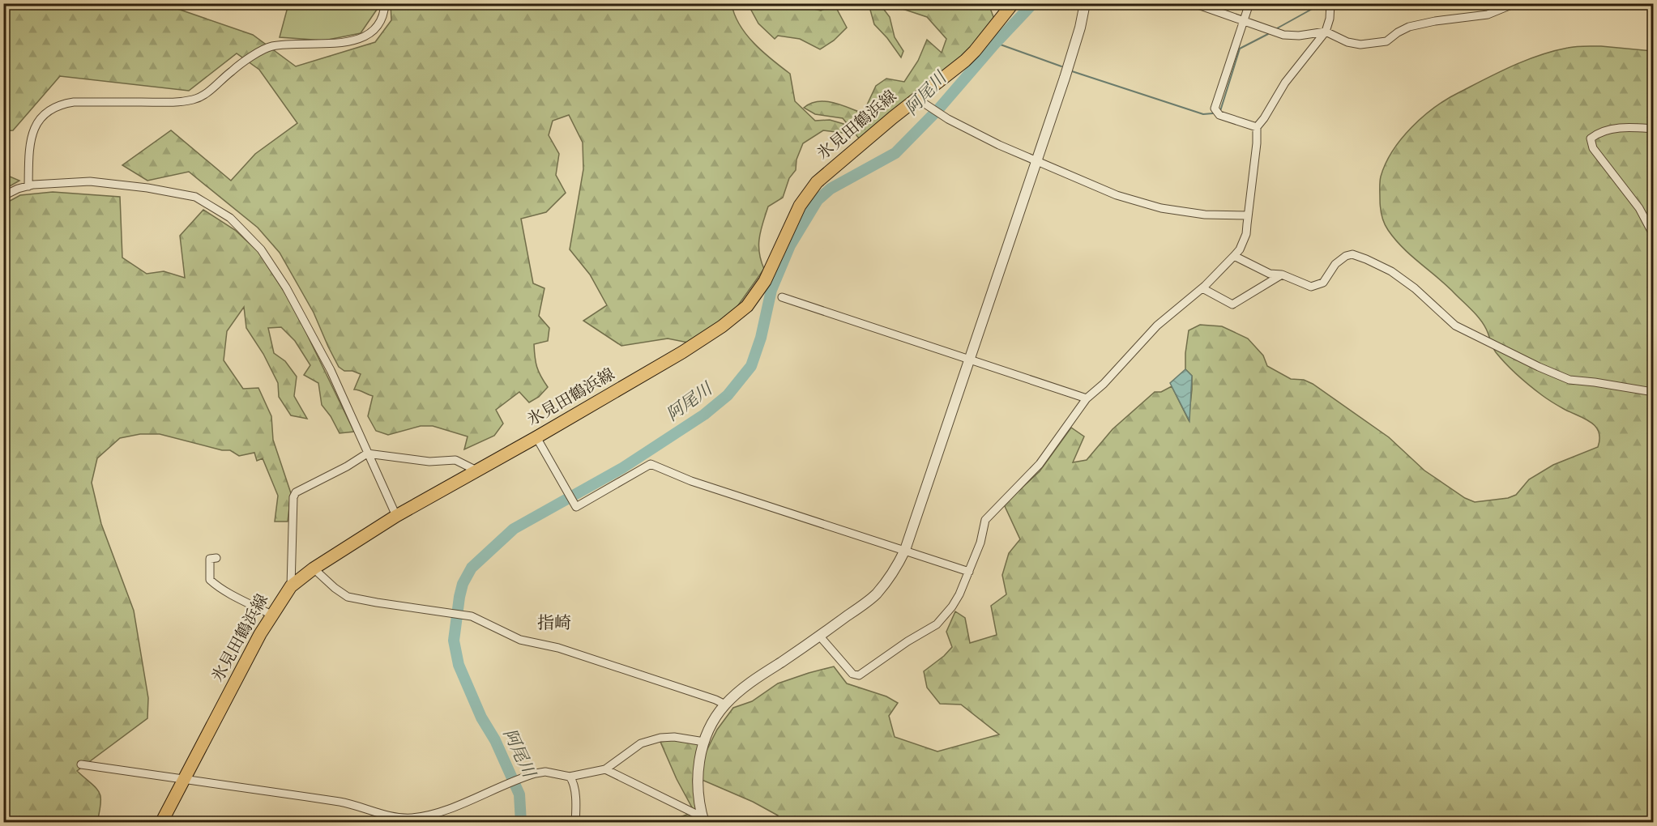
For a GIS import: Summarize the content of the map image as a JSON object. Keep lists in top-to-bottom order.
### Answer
{
  "streets": {
    "main road": ["氷見田鶴浜線"]
  },
  "districts": ["指崎"],
  "water": ["阿尾川"]
}
